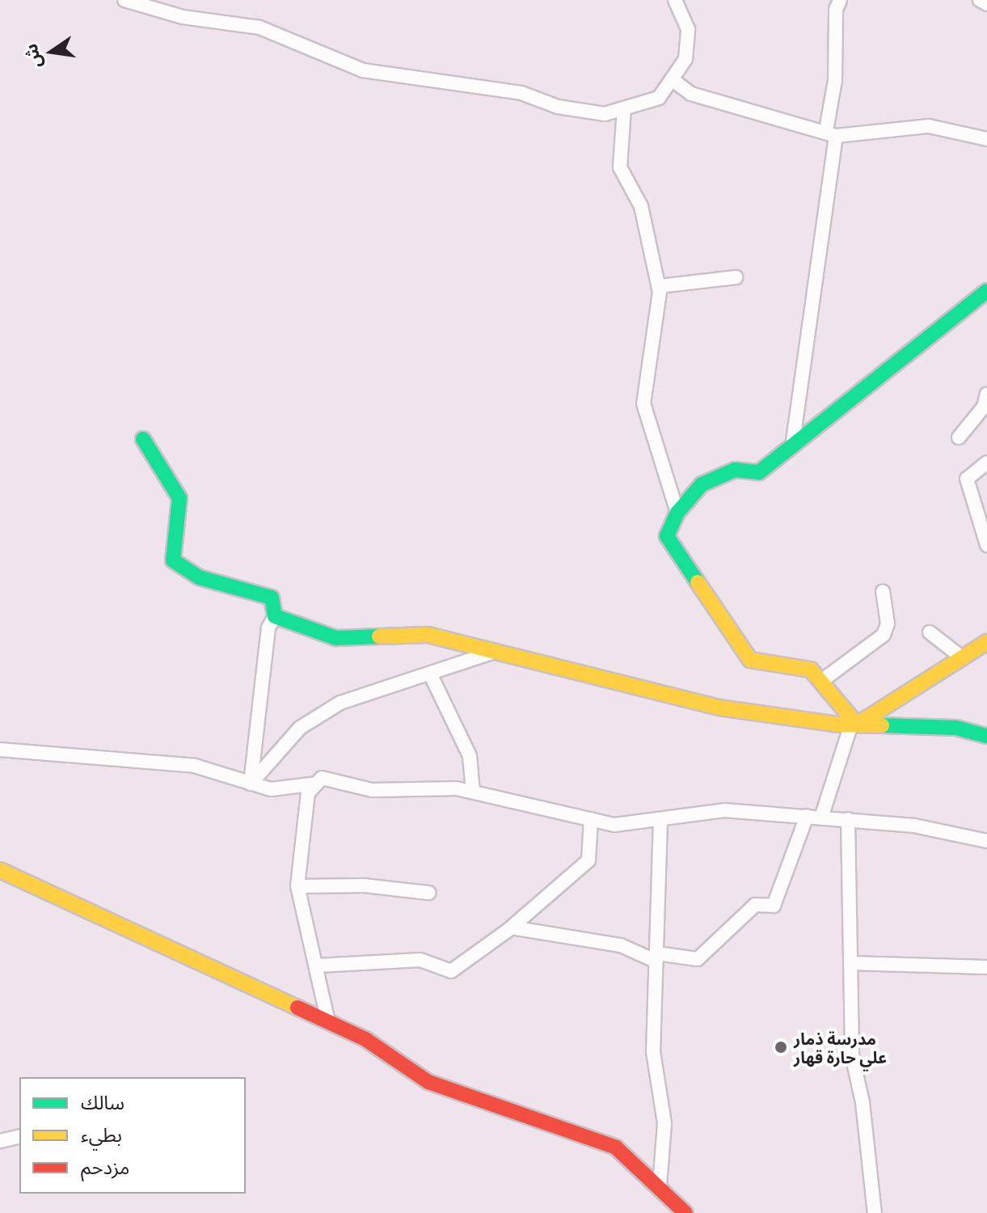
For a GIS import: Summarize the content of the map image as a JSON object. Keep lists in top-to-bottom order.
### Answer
{
  "places": ["مدرسة ذمار علي حارة قهار"],
  "legend": ["سالك", "بطيء", "مزدحم"],
  "north": "left"
}
